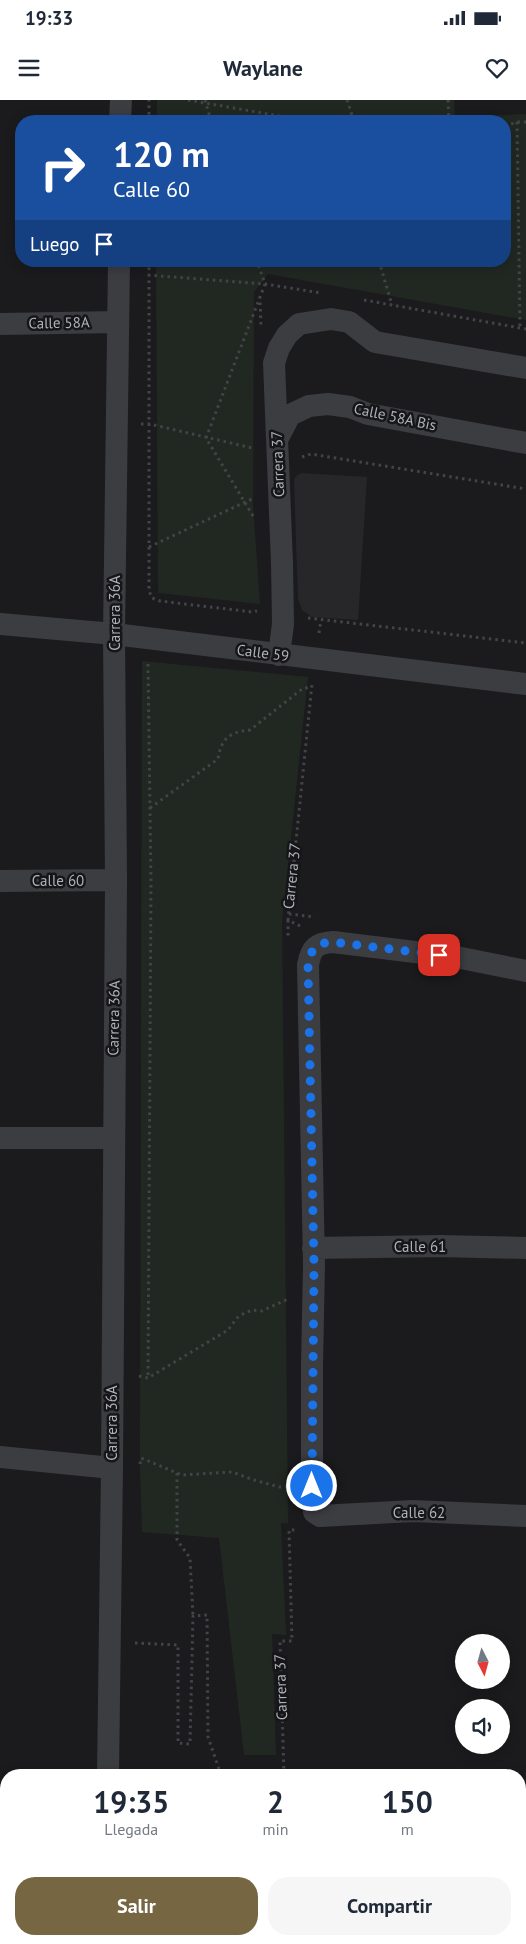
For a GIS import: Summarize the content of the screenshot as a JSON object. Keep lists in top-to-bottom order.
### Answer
{
  "streets": {
    "street": [
      "Calle 58A",
      "Calle 58A Bis",
      "Carrera 37",
      "Carrera 36A",
      "Calle 59",
      "Calle 60",
      "Calle 61",
      "Calle 62"
    ]
  },
  "crossings": [
    ["Calle 58A", "Carrera 36A"],
    ["Calle 58A Bis", "Carrera 37"],
    ["Carrera 37", "Calle 59"],
    ["Carrera 36A", "Calle 59"],
    ["Carrera 36A", "Calle 60"]
  ],
  "north": "bottom",
  "page": {
    "status": "19:33",
    "header": "Waylane",
    "turn": ["120 m", "Calle 60"],
    "then": "Luego",
    "eta": [
      "19:35",
      "Llegada",
      "2",
      "min",
      "150",
      "m"
    ],
    "buttons": ["Salir", "Compartir"]
  }
}
